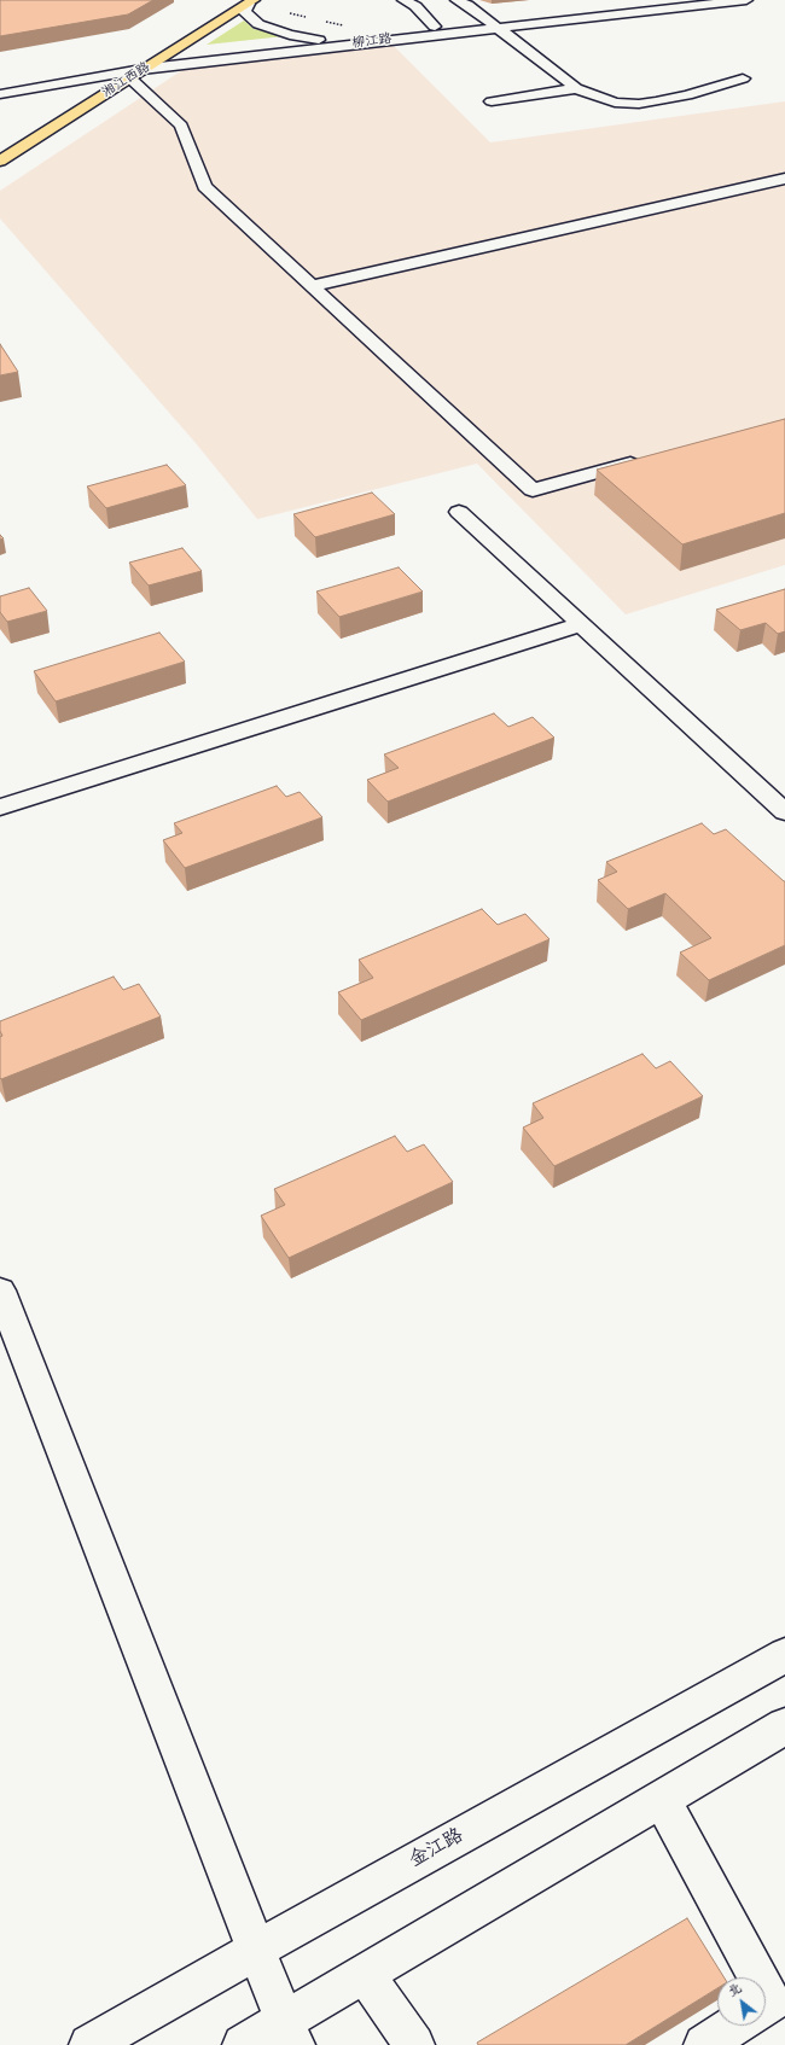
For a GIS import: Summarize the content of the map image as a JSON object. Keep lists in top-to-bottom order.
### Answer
{
  "streets": {
    "main road": ["湘江西路"],
    "street": ["柳江路", "金江路"]
  },
  "crossings": [
    ["柳江路", "湘江西路"]
  ],
  "north": "top left"
}
